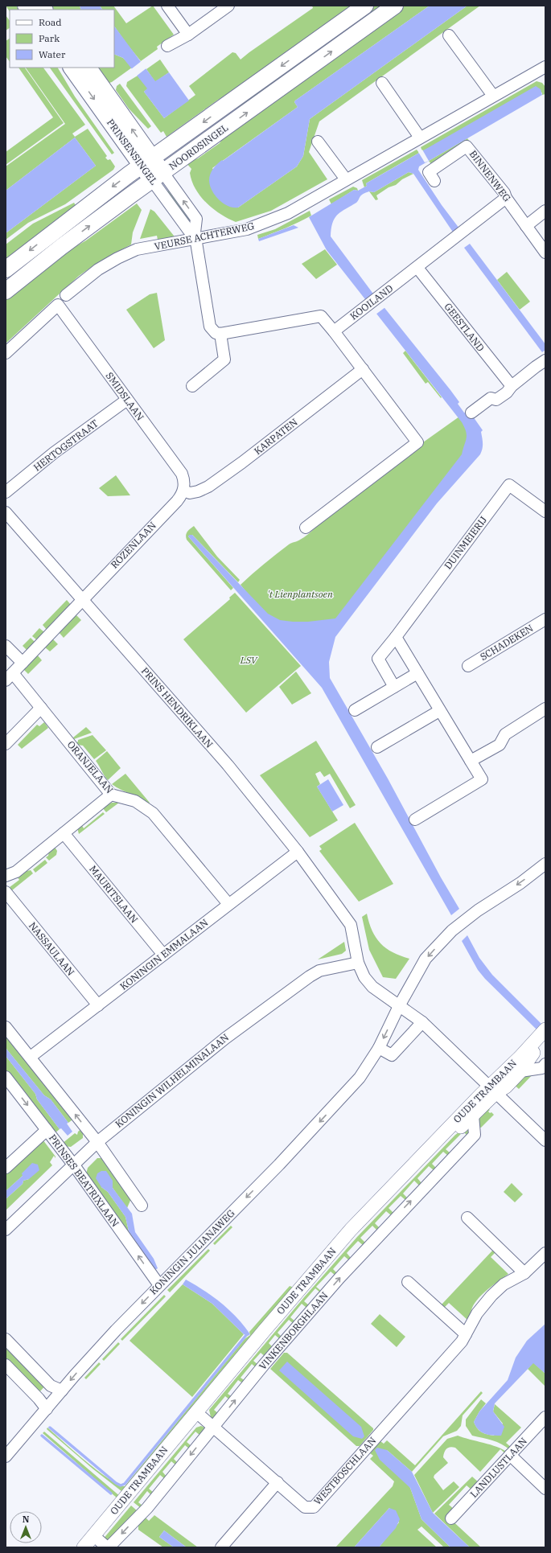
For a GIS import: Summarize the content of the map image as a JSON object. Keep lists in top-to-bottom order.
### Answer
{
  "streets": {
    "main road": ["NOORDSINGEL", "PRINSENSINGEL"],
    "street": [
      "BINNENWEG",
      "VEURSE ACHTERWEG",
      "KOOILAND",
      "GEESTLAND",
      "SMIDSLAAN",
      "KARPATEN",
      "HERTOGSTRAAT",
      "DUINMEIERIJ",
      "ROZENLAAN",
      "SCHADEKEN",
      "PRINS HENDRIKLAAN",
      "ORANJELAAN",
      "MAURITSLAAN",
      "NASSAULAAN",
      "KONINGIN EMMALAAN",
      "KONINGIN WILHELMINALAAN",
      "OUDE TRAMBAAN",
      "PRINSES BEATRIXLAAN",
      "KONINGIN JULIANAWEG",
      "VINKENBORGHLAAN",
      "LANDLUSTLAAN",
      "WESTBOSCHLAAN"
    ]
  },
  "crossings": [
    ["NOORDSINGEL", "PRINSENSINGEL"],
    ["PRINSENSINGEL", "VEURSE ACHTERWEG"],
    ["BINNENWEG", "KOOILAND"],
    ["KOOILAND", "GEESTLAND"],
    ["SMIDSLAAN", "KARPATEN"],
    ["SMIDSLAAN", "HERTOGSTRAAT"],
    ["SMIDSLAAN", "ROZENLAAN"],
    ["KARPATEN", "ROZENLAAN"],
    ["ROZENLAAN", "PRINS HENDRIKLAAN"],
    ["ROZENLAAN", "ORANJELAAN"],
    ["PRINS HENDRIKLAAN", "KONINGIN EMMALAAN"],
    ["PRINS HENDRIKLAAN", "KONINGIN WILHELMINALAAN"],
    ["PRINS HENDRIKLAAN", "KONINGIN JULIANAWEG"],
    ["ORANJELAAN", "KONINGIN EMMALAAN"],
    ["MAURITSLAAN", "KONINGIN EMMALAAN"],
    ["NASSAULAAN", "KONINGIN EMMALAAN"],
    ["KONINGIN WILHELMINALAAN", "PRINSES BEATRIXLAAN"],
    ["OUDE TRAMBAAN", "VINKENBORGHLAAN"],
    ["OUDE TRAMBAAN", "WESTBOSCHLAAN"],
    ["PRINSES BEATRIXLAAN", "KONINGIN JULIANAWEG"],
    ["VINKENBORGHLAAN", "WESTBOSCHLAAN"]
  ],
  "one_way": ["KONINGIN JULIANAWEG"],
  "parks": ["'t Lienplantsoen", "LSV"],
  "legend": ["Road", "Park", "Water"],
  "north": "top"
}
